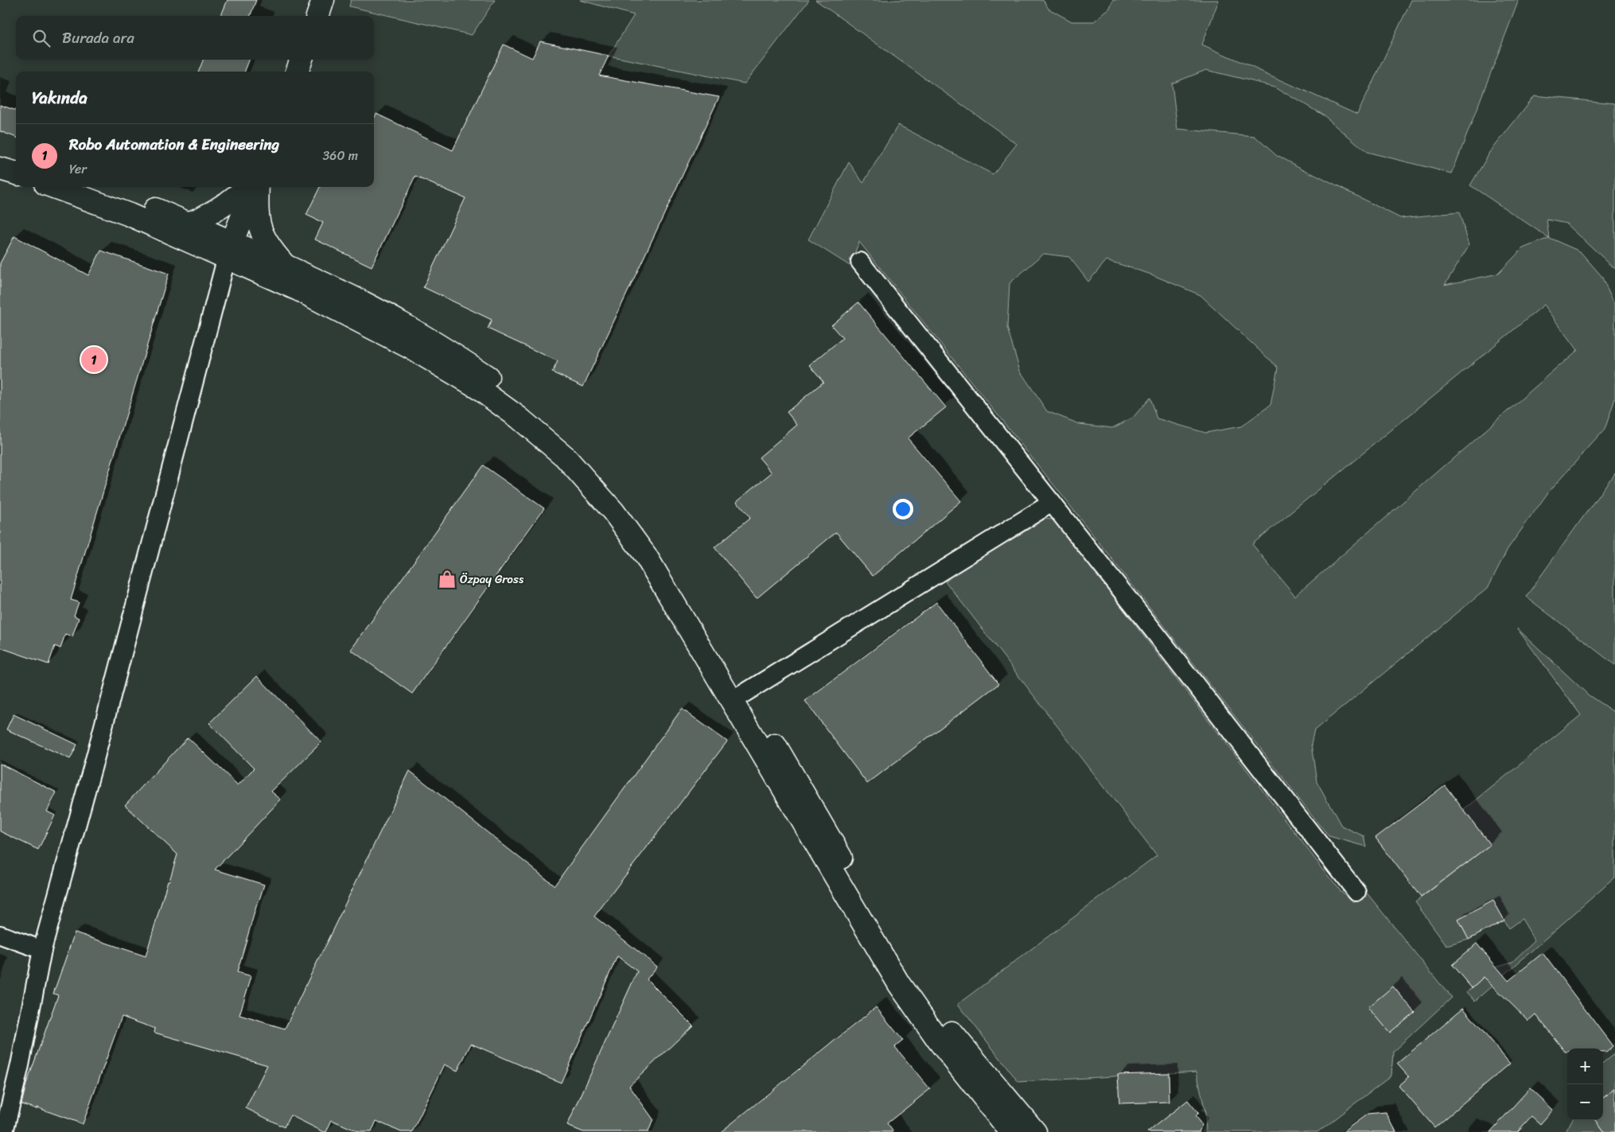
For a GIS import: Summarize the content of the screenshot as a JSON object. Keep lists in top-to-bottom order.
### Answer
{
  "places": {
    "shop": ["Özpay Gross"]
  },
  "page": {
    "search": "Burada ara",
    "heading": "Yakında",
    "list": [
      {
        "mark": "1",
        "name": "Robo Automation & Engineering",
        "note": "Yer",
        "value": "360 m"
      }
    ],
    "pins": "1",
    "map_buttons": ["+", "−"]
  }
}
